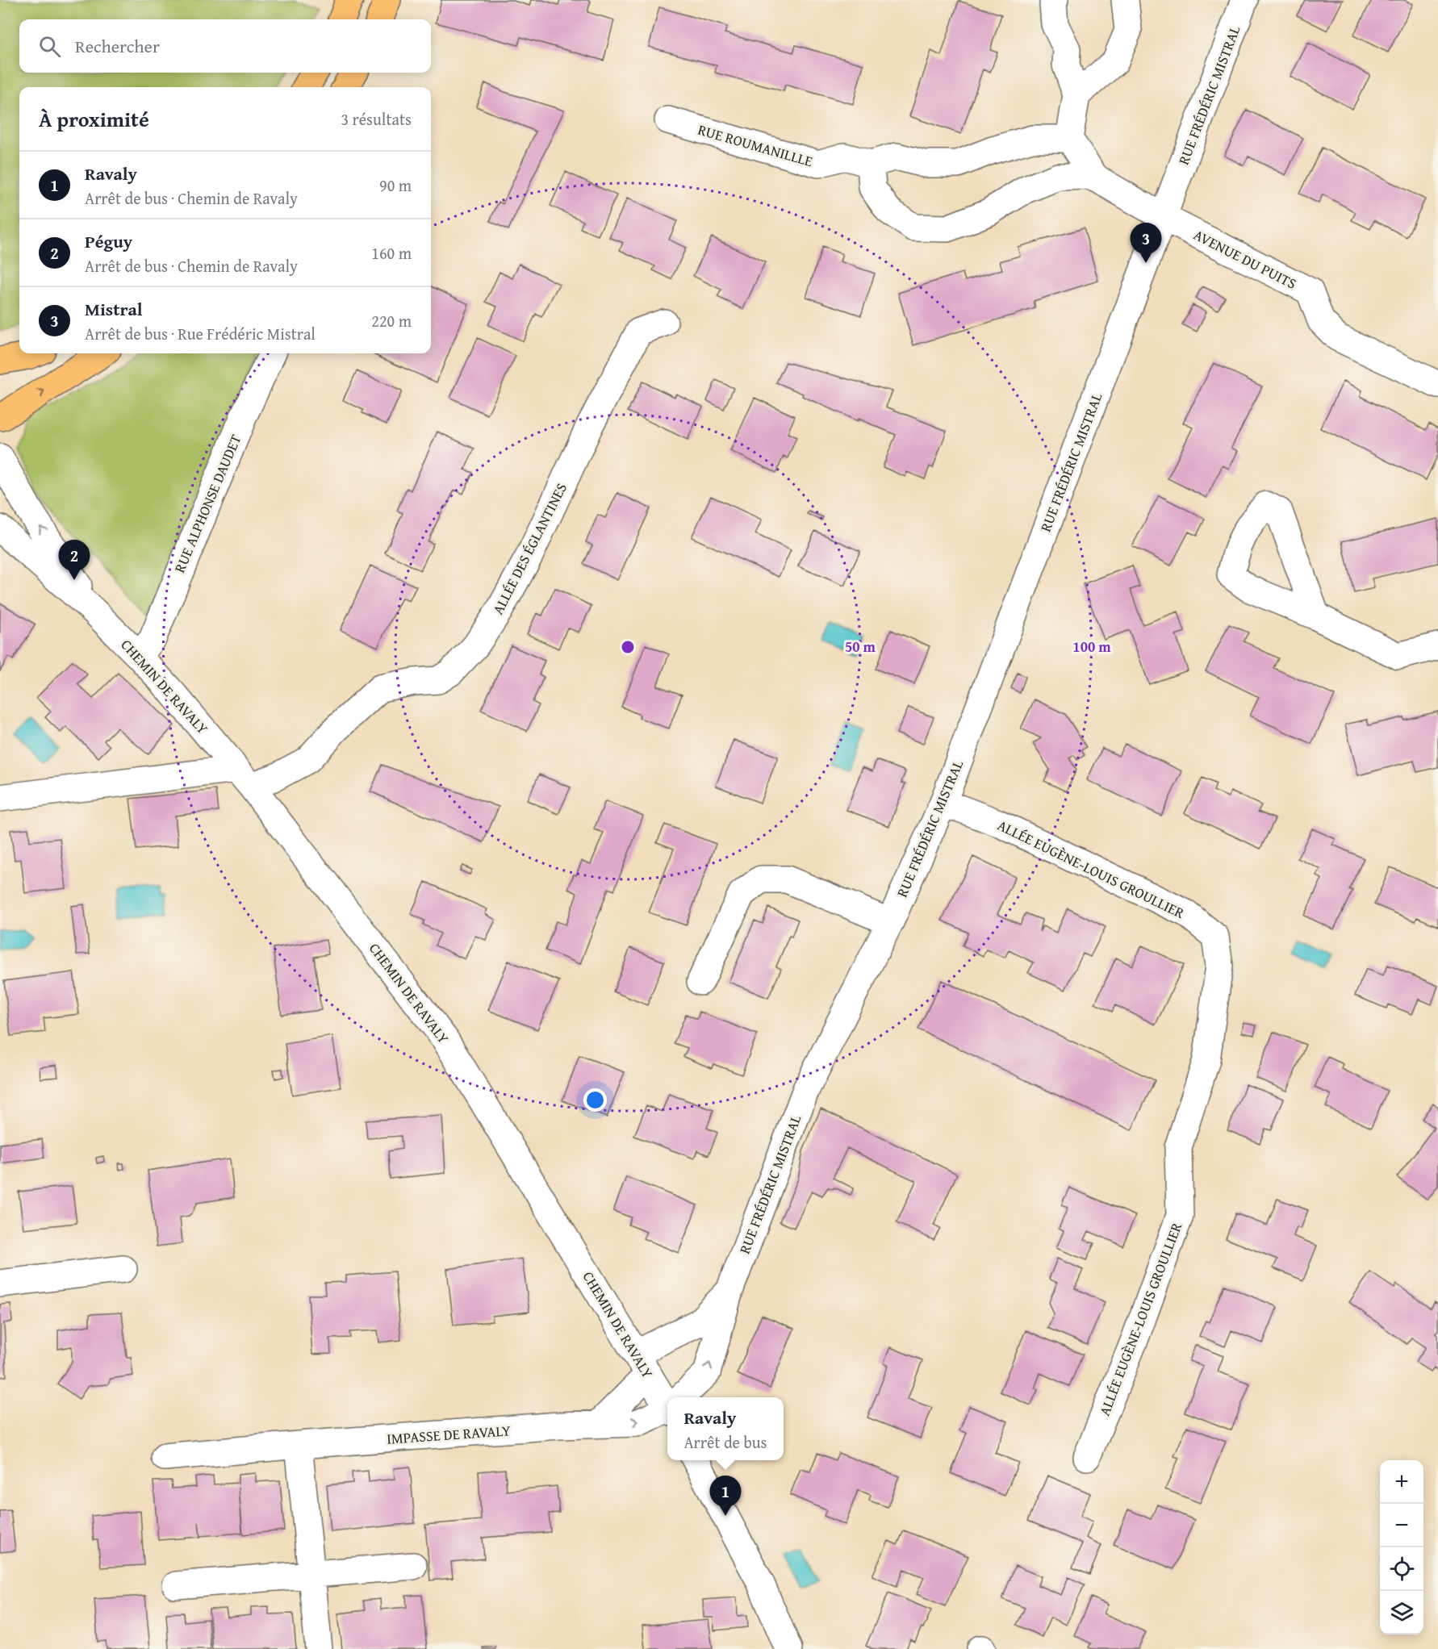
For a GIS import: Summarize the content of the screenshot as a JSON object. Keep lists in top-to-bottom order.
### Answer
{
  "streets": {
    "street": [
      "RUE FRÉDÉRIC MISTRAL",
      "RUE ROUMANILLLE",
      "AVENUE DU PUITS",
      "RUE ALPHONSE DAUDET",
      "ALLÉE DES ÉGLANTINES",
      "CHEMIN DE RAVALY",
      "ALLÉE EUGÈNE-LOUIS GROULLIER",
      "IMPASSE DE RAVALY"
    ]
  },
  "crossings": [
    ["RUE FRÉDÉRIC MISTRAL", "AVENUE DU PUITS"],
    ["RUE FRÉDÉRIC MISTRAL", "CHEMIN DE RAVALY"],
    ["RUE FRÉDÉRIC MISTRAL", "ALLÉE EUGÈNE-LOUIS GROULLIER"],
    ["RUE ALPHONSE DAUDET", "CHEMIN DE RAVALY"],
    ["ALLÉE DES ÉGLANTINES", "CHEMIN DE RAVALY"]
  ],
  "page": {
    "search": "Rechercher",
    "heading": ["À proximité", "3 résultats"],
    "list": [
      {
        "mark": "1",
        "name": "Ravaly",
        "note": "Arrêt de bus · Chemin de Ravaly",
        "value": "90 m"
      },
      {
        "mark": "2",
        "name": "Péguy",
        "note": "Arrêt de bus · Chemin de Ravaly",
        "value": "160 m"
      },
      {
        "mark": "3",
        "name": "Mistral",
        "note": "Arrêt de bus · Rue Frédéric Mistral",
        "value": "220 m"
      }
    ],
    "pins": ["3", "2", "1"],
    "popup": ["Ravaly", "Arrêt de bus"],
    "map_buttons": ["+", "−"]
  },
  "rings": ["50 m", "100 m"]
}
